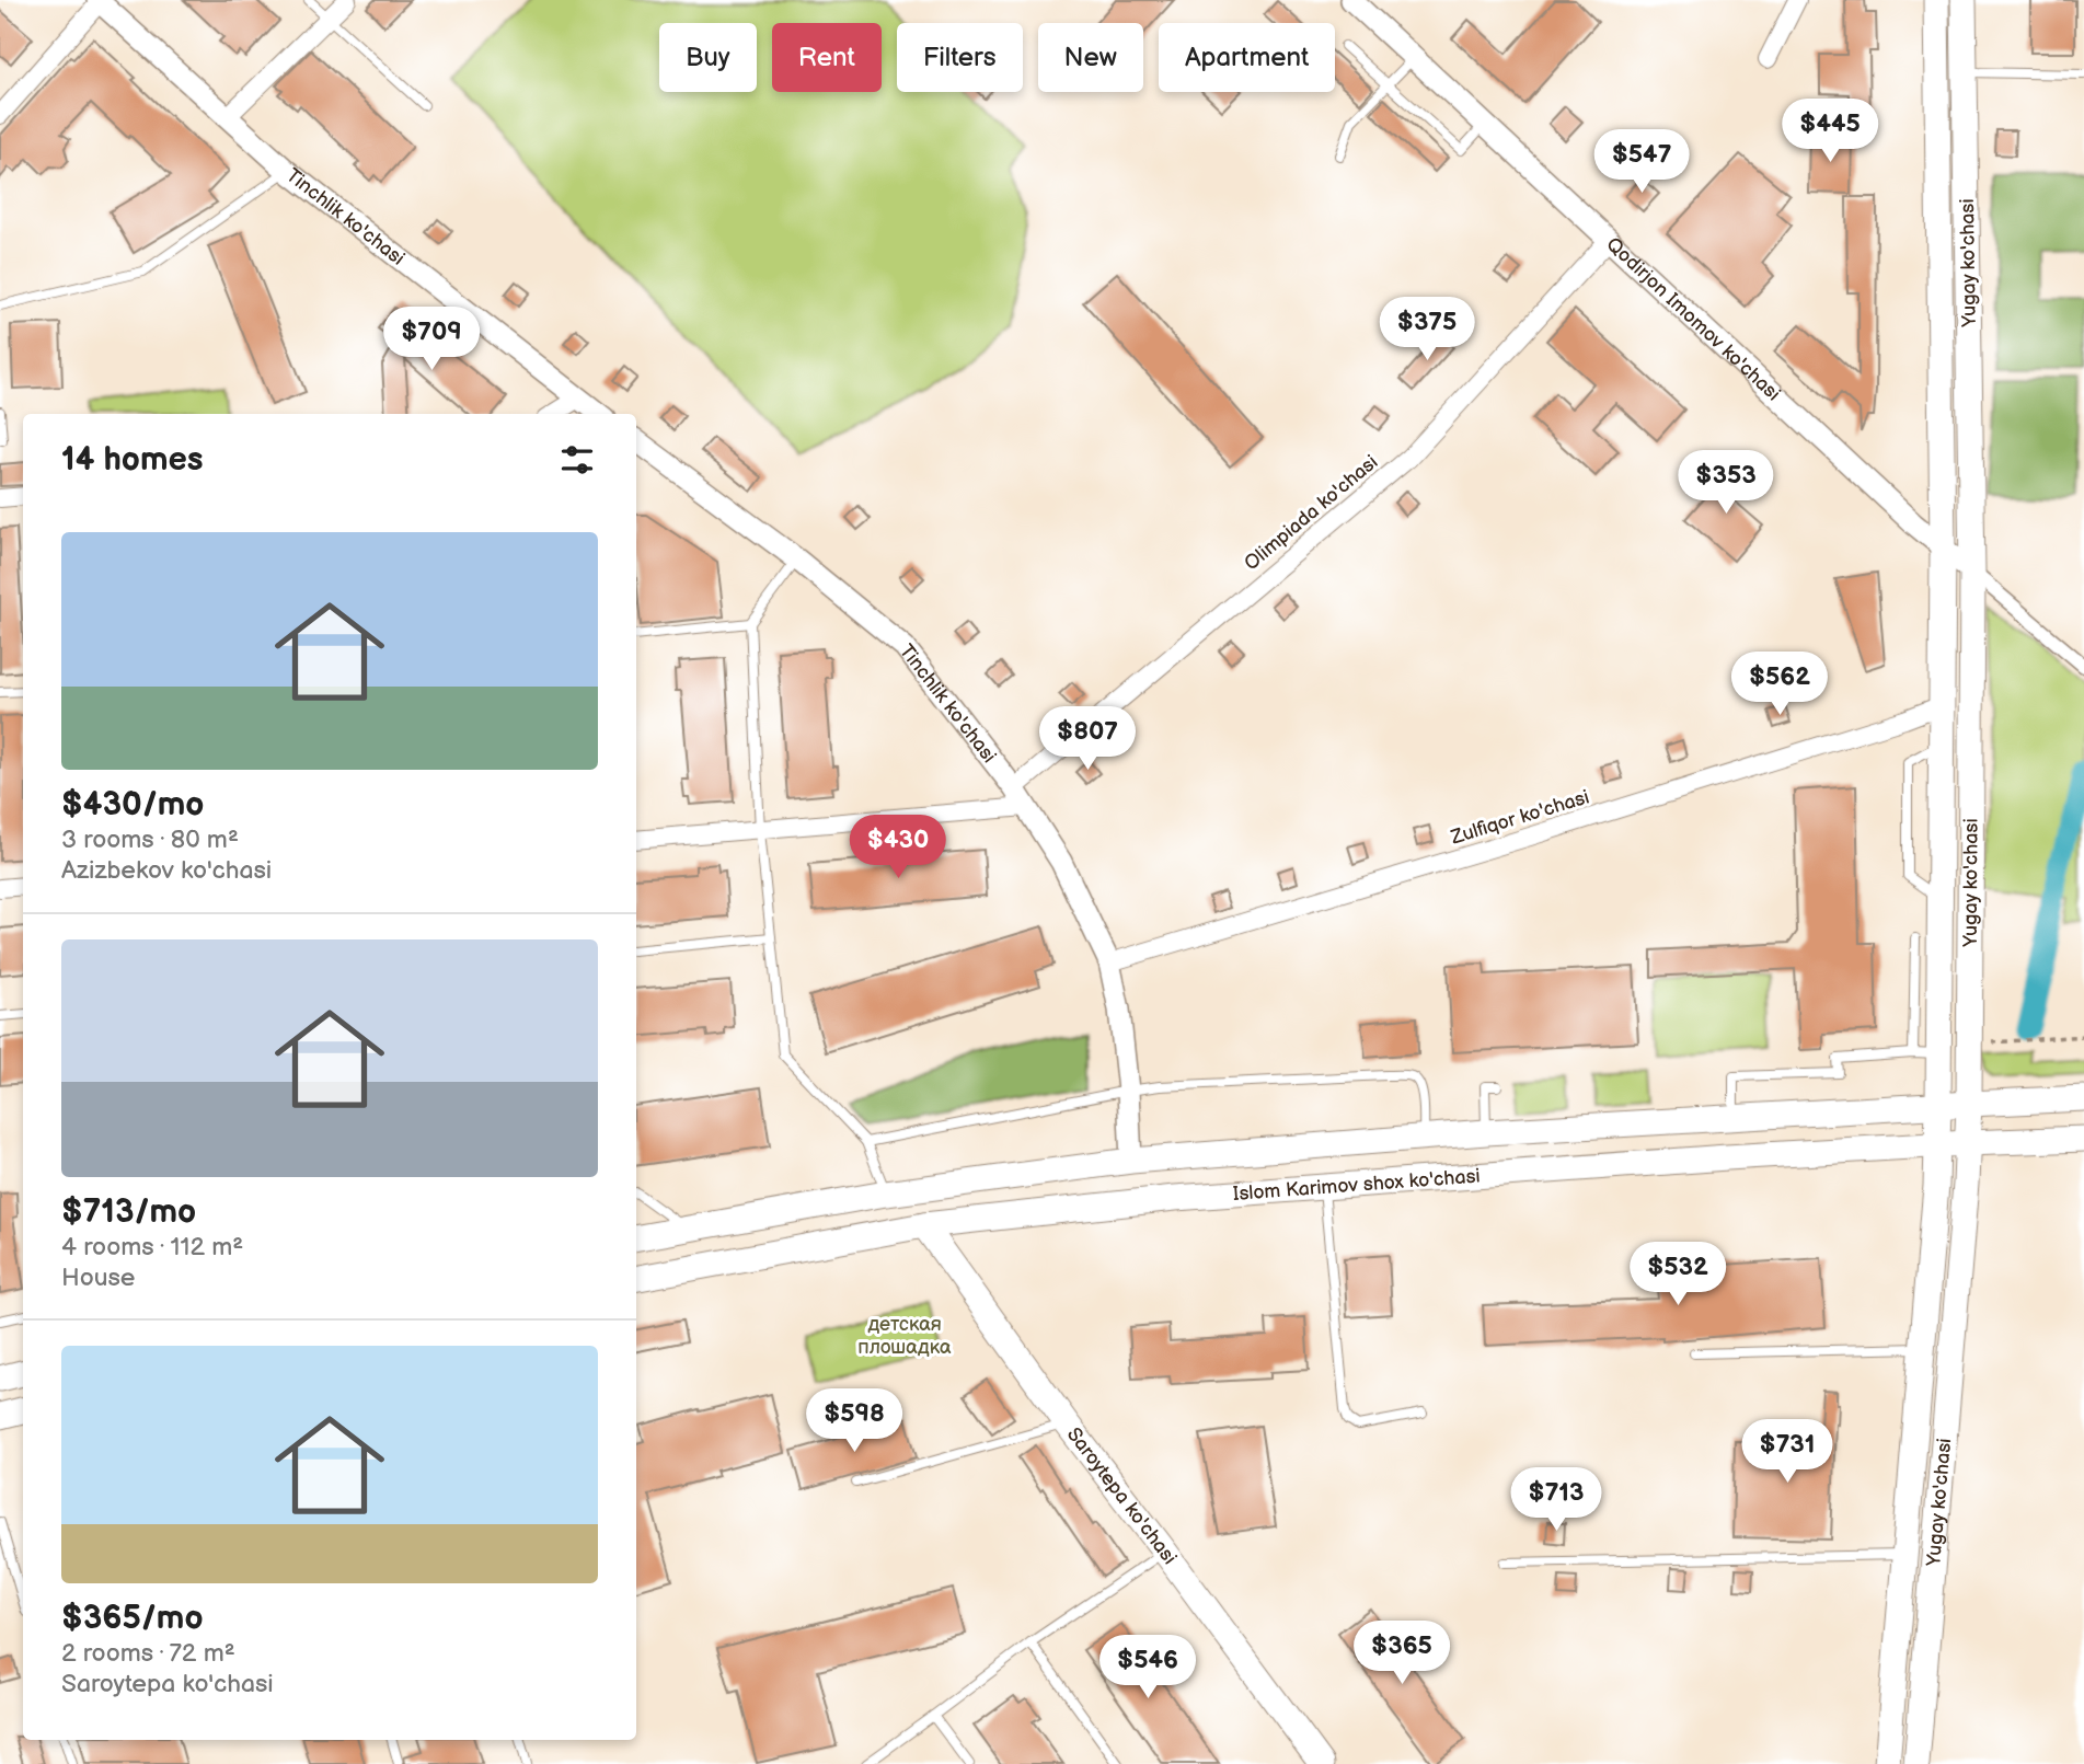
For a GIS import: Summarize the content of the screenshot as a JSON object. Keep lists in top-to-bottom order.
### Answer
{
  "streets": {
    "main road": ["Yugay ko'chasi", "Islom Karimov shox ko'chasi", "Saroytepa ko'chasi"],
    "street": [
      "Tinchlik ko'chasi",
      "Qodirjon Imomov ko'chasi",
      "Olimpiada ko'chasi",
      "Zulfiqor ko'chasi"
    ]
  },
  "crossings": [
    ["Tinchlik ko'chasi", "Olimpiada ko'chasi"],
    ["Tinchlik ko'chasi", "Zulfiqor ko'chasi"],
    ["Yugay ko'chasi", "Qodirjon Imomov ko'chasi"],
    ["Yugay ko'chasi", "Zulfiqor ko'chasi"],
    ["Yugay ko'chasi", "Islom Karimov shox ko'chasi"],
    ["Qodirjon Imomov ko'chasi", "Olimpiada ko'chasi"],
    ["Islom Karimov shox ko'chasi", "Saroytepa ko'chasi"]
  ],
  "parks": ["детская плошадка"],
  "page": {
    "chip": [
      "Buy",
      "Rent",
      "Filters",
      "New",
      "Apartment"
    ],
    "price": [
      "$445",
      "$547",
      "$375",
      "$709",
      "$353",
      "$562",
      "$807",
      "$430",
      "$532",
      "$598",
      "$731",
      "$713",
      "$365",
      "$546"
    ],
    "heading": "14 homes",
    "list": [
      {
        "name": "$430/mo",
        "note": "3 rooms · 80 m² · Azizbekov ko'chasi"
      },
      {
        "name": "$713/mo",
        "note": "4 rooms · 112 m² · House"
      },
      {
        "name": "$365/mo",
        "note": "2 rooms · 72 m² · Saroytepa ko'chasi"
      }
    ]
  }
}
